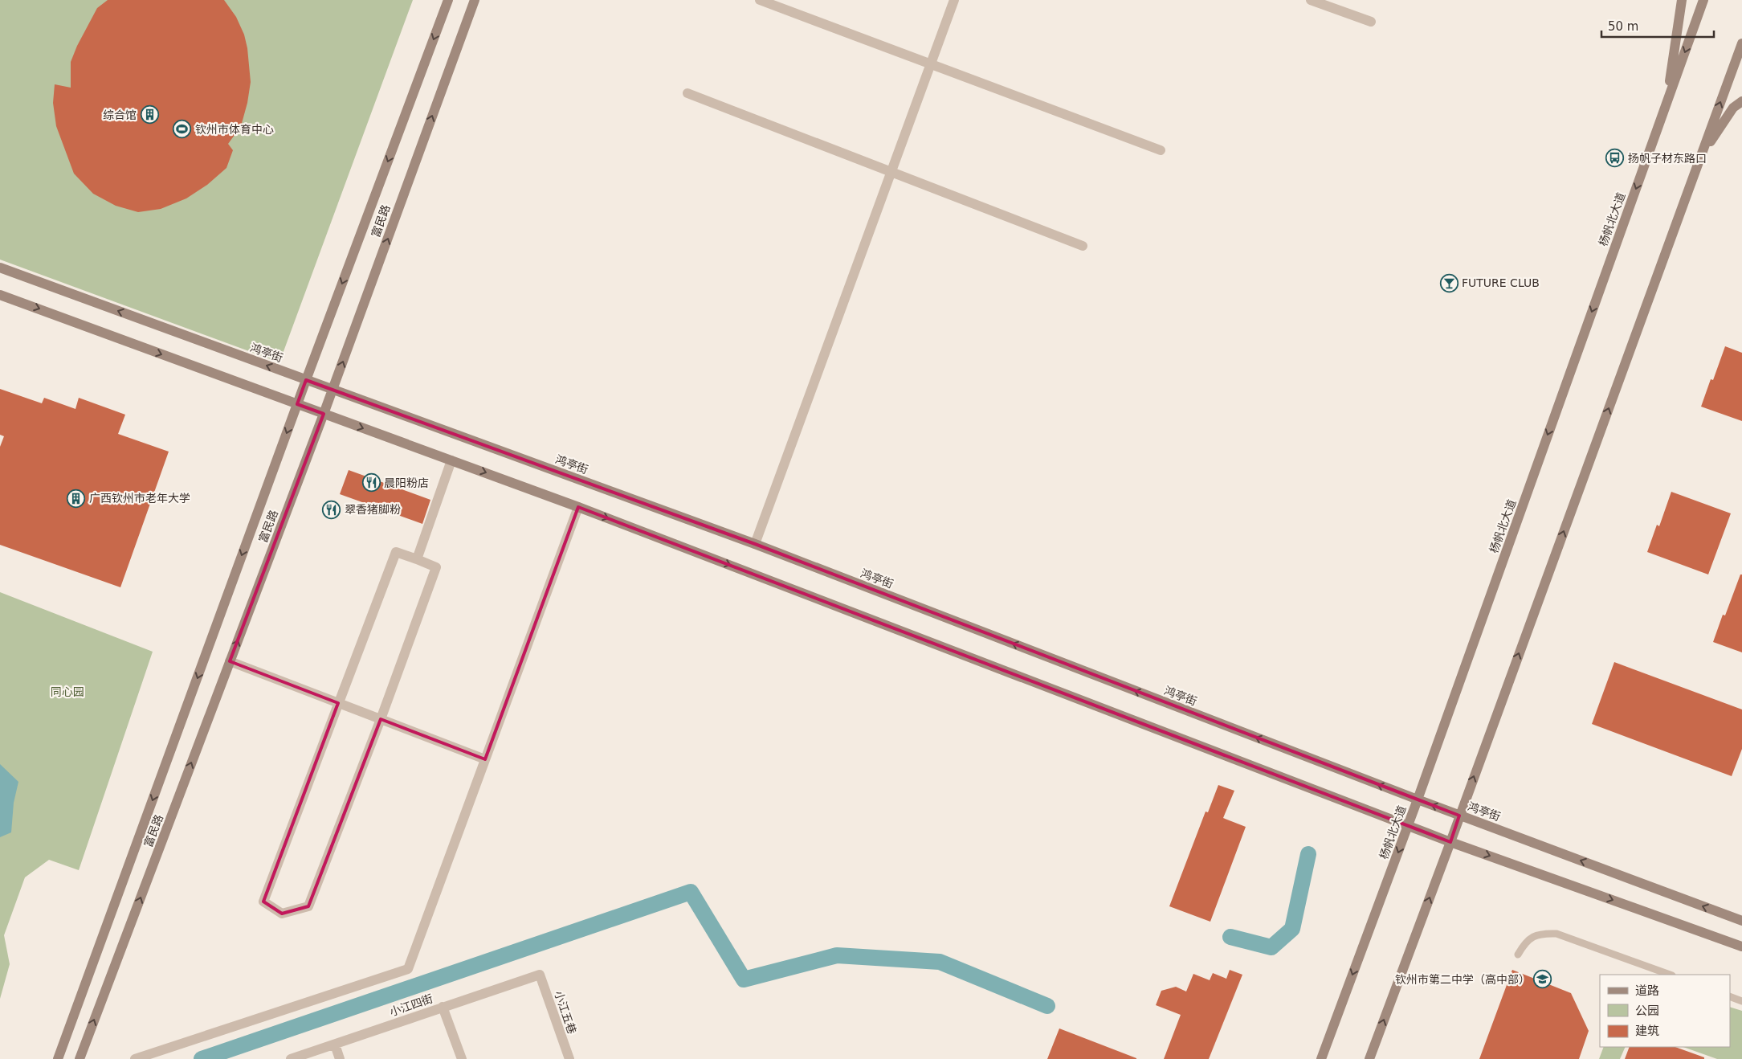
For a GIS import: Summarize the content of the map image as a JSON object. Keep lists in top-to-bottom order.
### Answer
{
  "streets": {
    "street": [
      "杨帆北大道",
      "富民路",
      "鸿亭街",
      "小江四街",
      "小江五巷"
    ]
  },
  "crossings": [
    ["杨帆北大道", "鸿亭街"],
    ["富民路", "鸿亭街"],
    ["小江四街", "小江五巷"]
  ],
  "parks": ["同心园"],
  "places": {
    "building": ["综合馆", "广西钦州市老年大学"],
    "sports": ["钦州市体育中心"],
    "bus stop": ["扬帆子材东路口"],
    "bar": ["FUTURE CLUB"],
    "restaurant": ["晨阳粉店", "翠香猪脚粉"],
    "school or university": ["钦州市第二中学（高中部）"]
  },
  "legend": ["道路", "公园", "建筑"],
  "scale_bar": "50 m"
}
